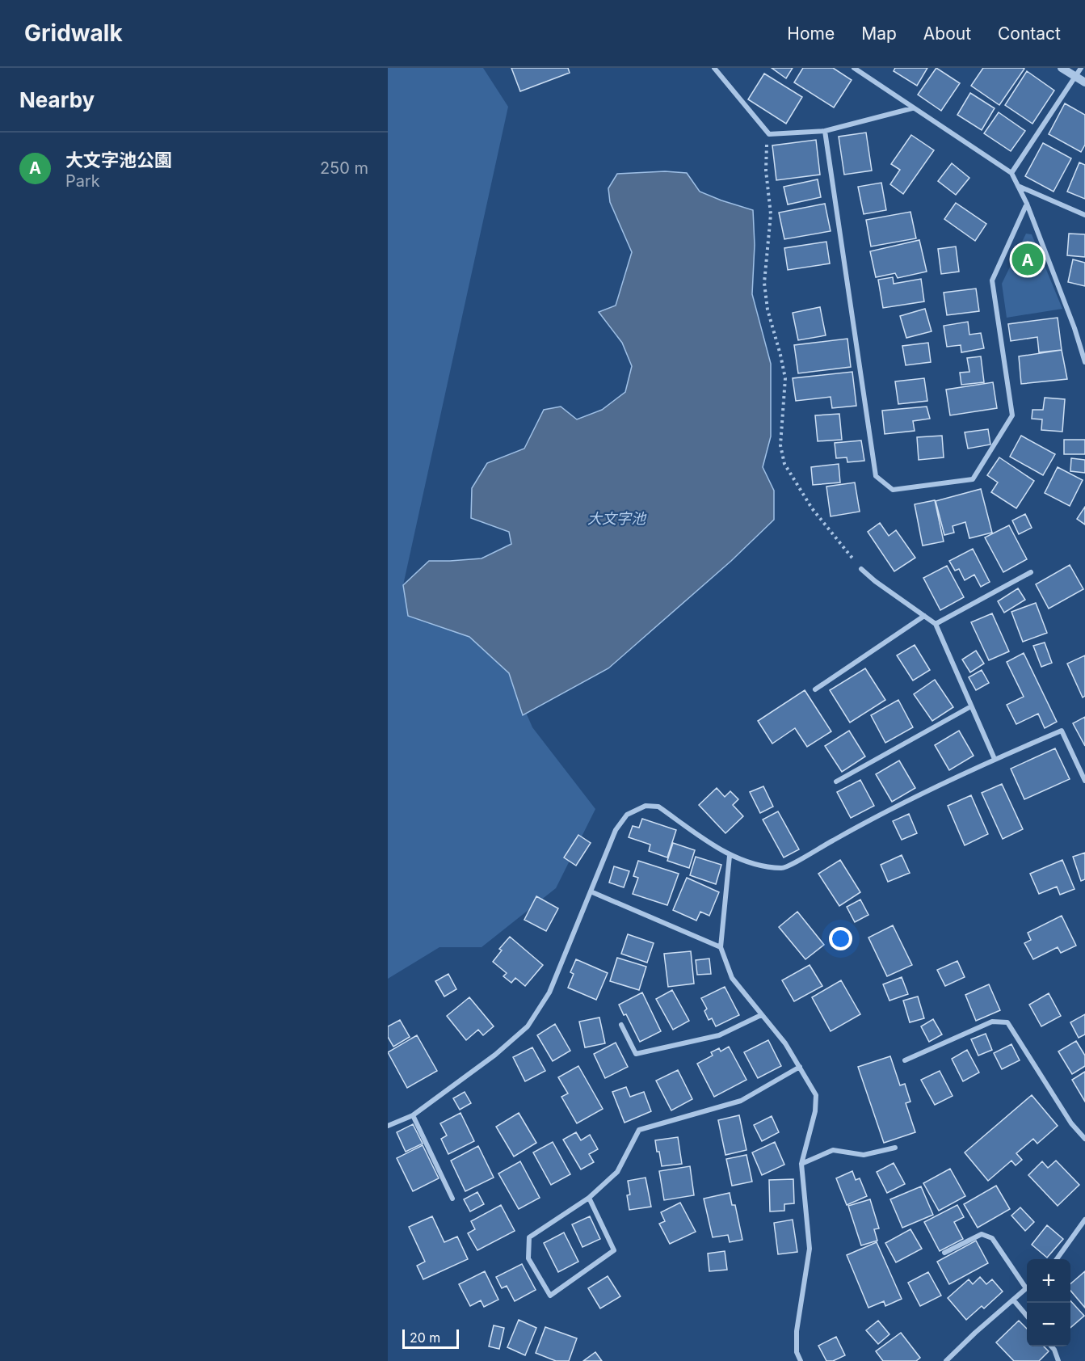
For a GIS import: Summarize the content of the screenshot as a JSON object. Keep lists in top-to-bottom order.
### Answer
{
  "water": ["大文字池"],
  "scale_bar": "20 m",
  "page": {
    "header": "Gridwalk",
    "nav": [
      "Home",
      "Map",
      "About",
      "Contact"
    ],
    "heading": "Nearby",
    "list": [
      {
        "mark": "A",
        "name": "大文字池公園",
        "note": "Park",
        "value": "250 m"
      }
    ],
    "pins": "A",
    "map_buttons": ["+", "−"],
    "scale": "20 m"
  }
}
